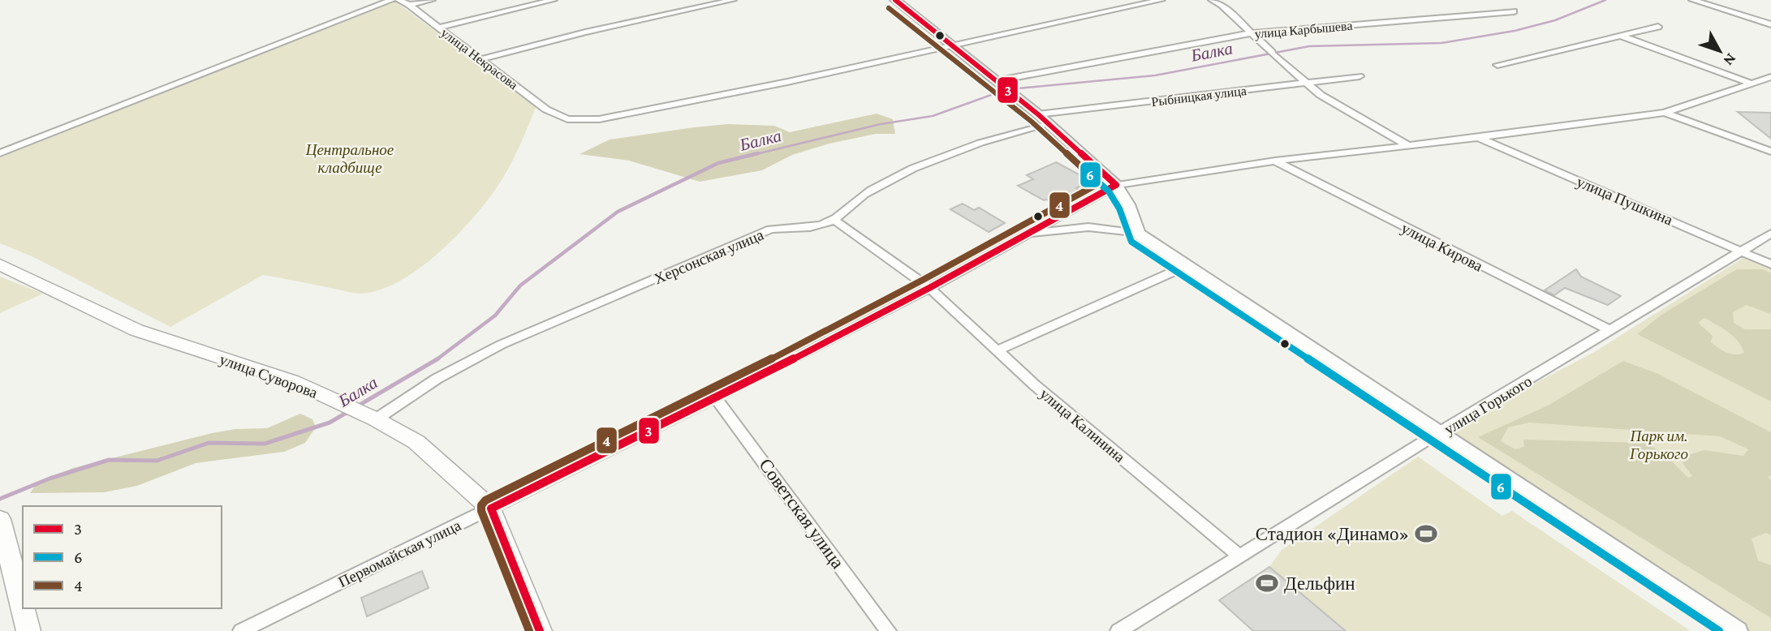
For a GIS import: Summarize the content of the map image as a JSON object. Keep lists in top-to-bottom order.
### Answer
{
  "streets": {
    "main road": ["улица Суворова"],
    "street": [
      "улица Карбышева",
      "улица Некрасова",
      "Рыбницкая улица",
      "улица Пушкина",
      "улица Кирова",
      "Херсонская улица",
      "улица Горького",
      "улица Калинина",
      "Советская улица",
      "Первомайская улица"
    ]
  },
  "crossings": [
    ["улица Пушкина", "улица Горького"],
    ["улица Пушкина", "Первомайская улица"],
    ["улица Кирова", "улица Горького"],
    ["улица Кирова", "Первомайская улица"],
    ["Херсонская улица", "улица Суворова"],
    ["Херсонская улица", "улица Калинина"],
    ["улица Суворова", "Первомайская улица"],
    ["улица Горького", "улица Калинина"],
    ["улица Калинина", "Первомайская улица"],
    ["Советская улица", "Первомайская улица"]
  ],
  "water": ["Балка"],
  "parks": ["Центральное кладбище", "Парк им. Горького"],
  "places": {
    "sports": ["Стадион «Динамо»", "Дельфин"]
  },
  "lines": ["transit line 3", "transit line 6", "transit line 4"],
  "legend": ["3", "6", "4"],
  "north": "bottom right"
}
